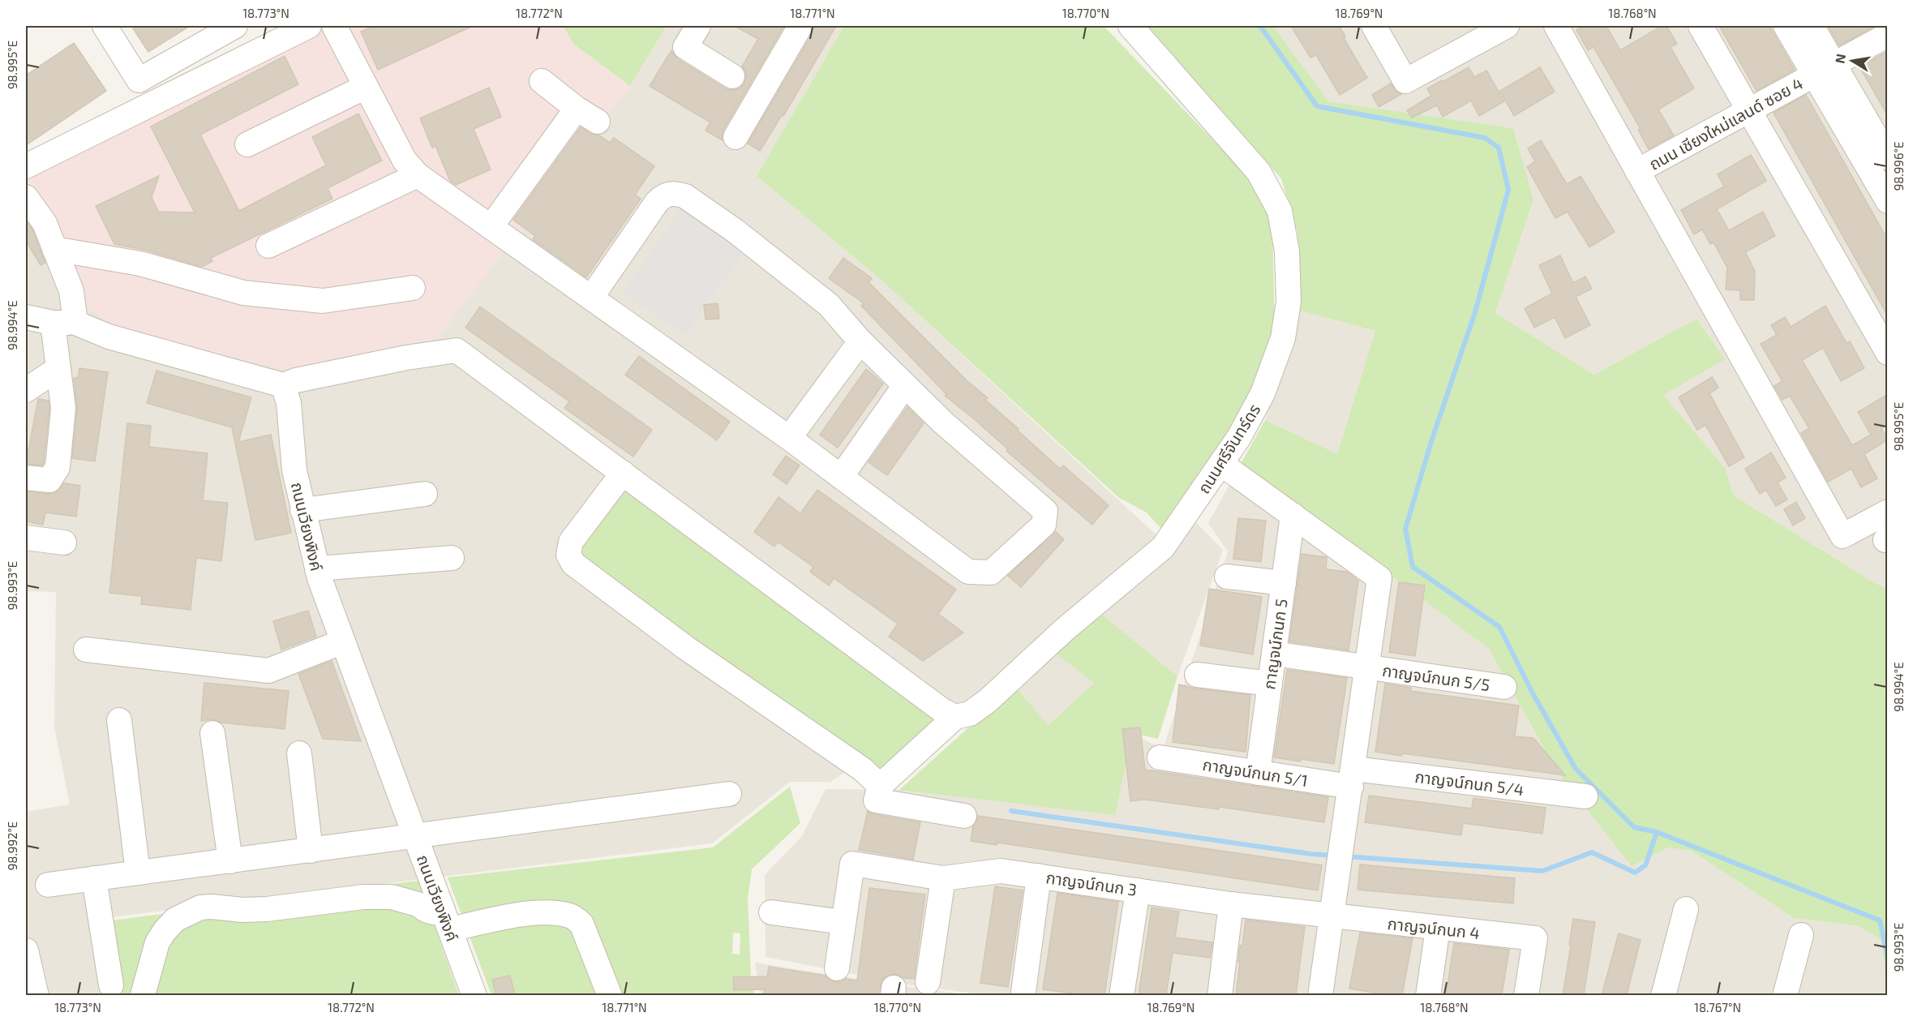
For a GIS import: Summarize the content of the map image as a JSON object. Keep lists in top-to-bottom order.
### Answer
{
  "streets": {
    "street": [
      "ถนน เชียงใหม่แลนด์ ซอย 4",
      "ถนนศรีจันทร์ดร",
      "ถนนเวียงพิงค์",
      "กาญจน์กนก 5",
      "กาญจน์กนก 5/5",
      "กาญจน์กนก 5/1",
      "กาญจน์กนก 5/4",
      "กาญจน์กนก 3",
      "กาญจน์กนก 4"
    ]
  },
  "crossings": [
    ["กาญจน์กนก 5", "กาญจน์กนก 5/5"],
    ["กาญจน์กนก 5", "กาญจน์กนก 5/1"],
    ["กาญจน์กนก 5/1", "กาญจน์กนก 5/4"],
    ["กาญจน์กนก 3", "กาญจน์กนก 4"]
  ],
  "north": "left",
  "coordinates": [
    "18.773°N",
    "18.772°N",
    "18.771°N",
    "18.770°N",
    "18.769°N",
    "18.768°N",
    "98.995°E",
    "98.996°E",
    "98.994°E",
    "98.993°E",
    "98.992°E",
    "18.767°N"
  ]
}
